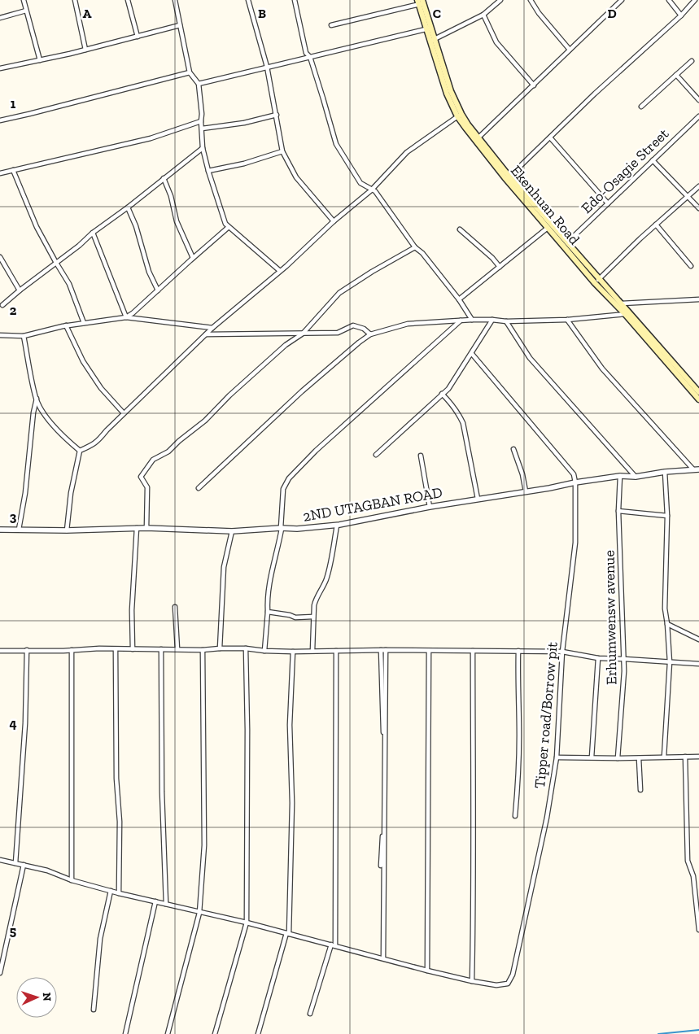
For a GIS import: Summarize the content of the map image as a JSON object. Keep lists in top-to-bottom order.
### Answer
{
  "streets": {
    "main road": ["Ekenhuan Road"],
    "street": [
      "Edo-Osagie Street",
      "2ND UTAGBAN ROAD",
      "Erhumwensw avenue",
      "Tipper road/Borrow pit"
    ]
  },
  "crossings": [
    ["Edo-Osagie Street", "Ekenhuan Road"],
    ["2ND UTAGBAN ROAD", "Erhumwensw avenue"],
    ["2ND UTAGBAN ROAD", "Tipper road/Borrow pit"]
  ],
  "north": "right",
  "grid": {
    "columns": [
      "A",
      "B",
      "C",
      "D"
    ],
    "rows": [
      "1",
      "2",
      "3",
      "4",
      "5"
    ]
  }
}
